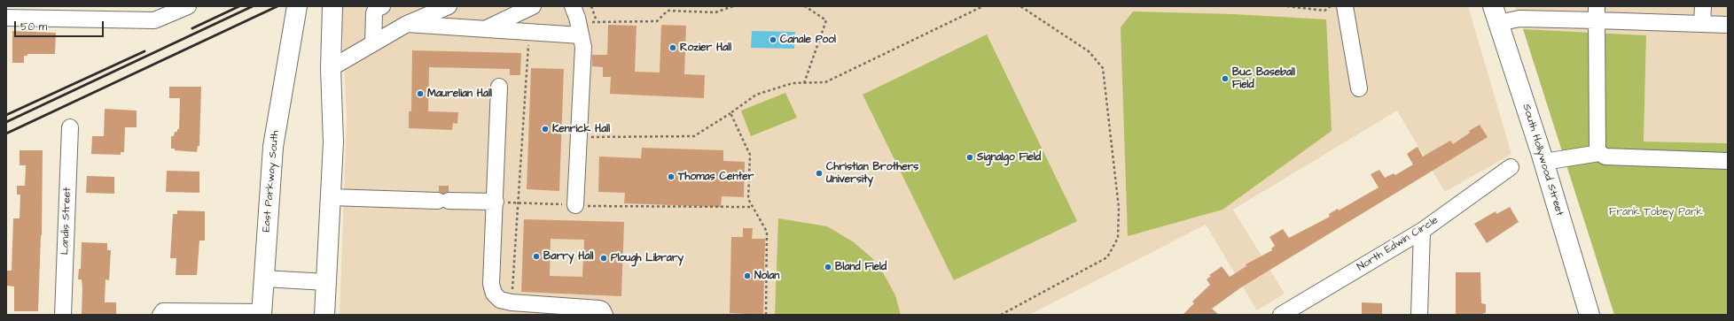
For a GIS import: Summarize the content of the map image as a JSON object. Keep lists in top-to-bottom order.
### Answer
{
  "streets": {
    "main road": ["South Hollywood Street", "East Parkway South"],
    "street": ["Landis Street", "North Edwin Circle"]
  },
  "parks": ["Frank Tobey Park"],
  "places": [
    "Canale Pool",
    "Rozier Hall",
    "Buc Baseball Field",
    "Maurelian Hall",
    "Kenrick Hall",
    "Signalgo Field",
    "Christian Brothers University",
    "Thomas Center",
    "Barry Hall",
    "Plough Library",
    "Bland Field",
    "Nolan"
  ],
  "scale_bar": "50 m"
}
